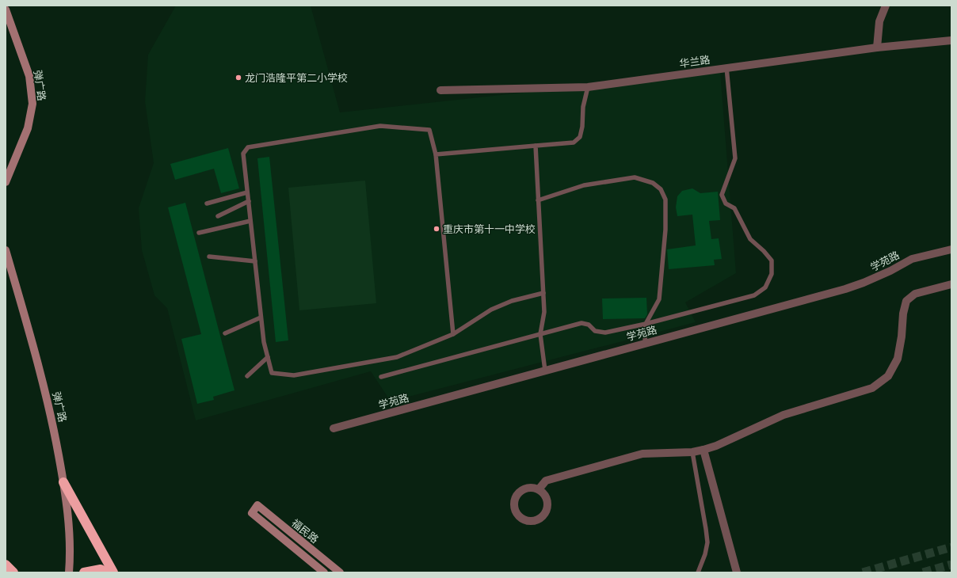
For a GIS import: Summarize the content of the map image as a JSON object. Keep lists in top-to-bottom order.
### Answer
{
  "streets": {
    "main road": ["弹广路", "福民路"],
    "street": ["华兰路", "学苑路"]
  },
  "places": ["龙门浩隆平第二小学校", "重庆市第十一中学校"]
}
